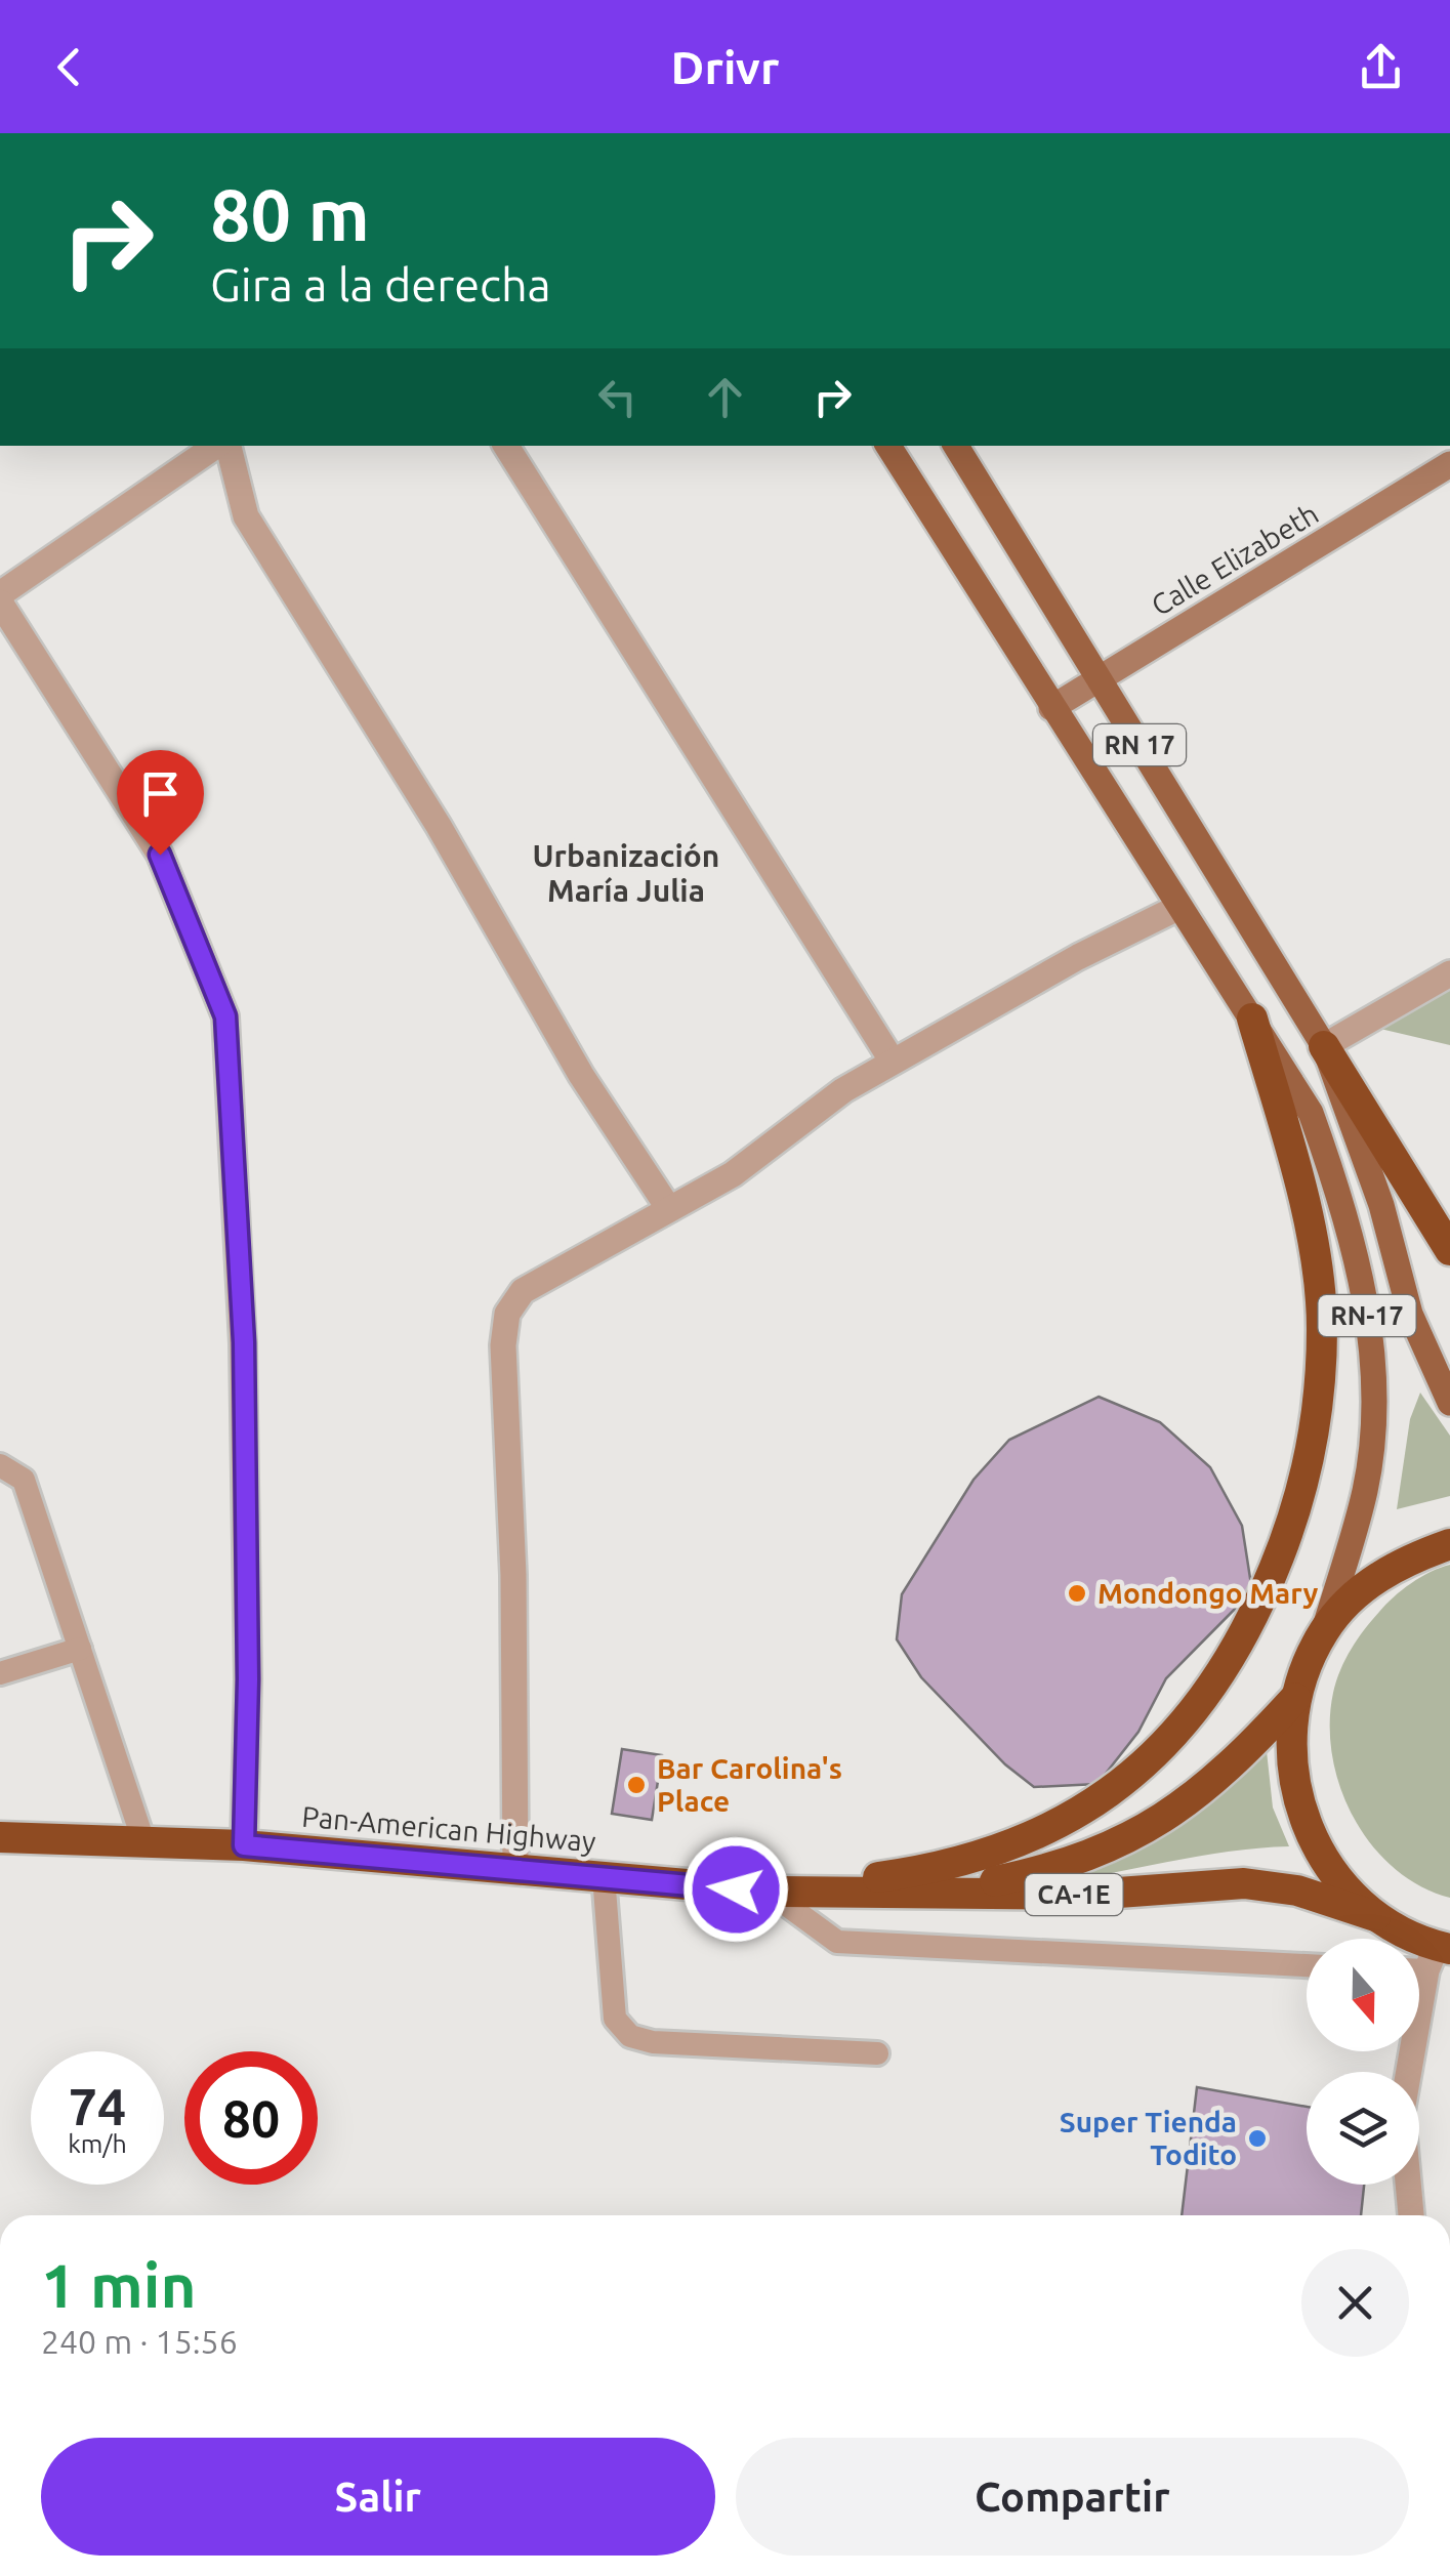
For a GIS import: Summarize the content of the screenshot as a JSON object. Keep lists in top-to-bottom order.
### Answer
{
  "streets": {
    "highway": ["Pan-American Highway", "CA-1E"],
    "main road": ["RN 17", "RN-17"],
    "street": ["Calle Elizabeth"]
  },
  "crossings": [
    ["Calle Elizabeth", "RN 17"],
    ["RN 17", "RN-17"],
    ["RN-17", "CA-1E"],
    ["Pan-American Highway", "CA-1E"]
  ],
  "districts": ["Urbanización María Julia"],
  "places": ["Mondongo Mary", "Bar Carolina's Place", "Super Tienda Todito"],
  "north": "bottom",
  "page": {
    "header": "Drivr",
    "turn": ["80 m", "Gira a la derecha"],
    "speed": "74 km/h",
    "limit": "80",
    "heading": ["1 min", "240 m · 15:56"],
    "buttons": ["Salir", "Compartir"]
  }
}
